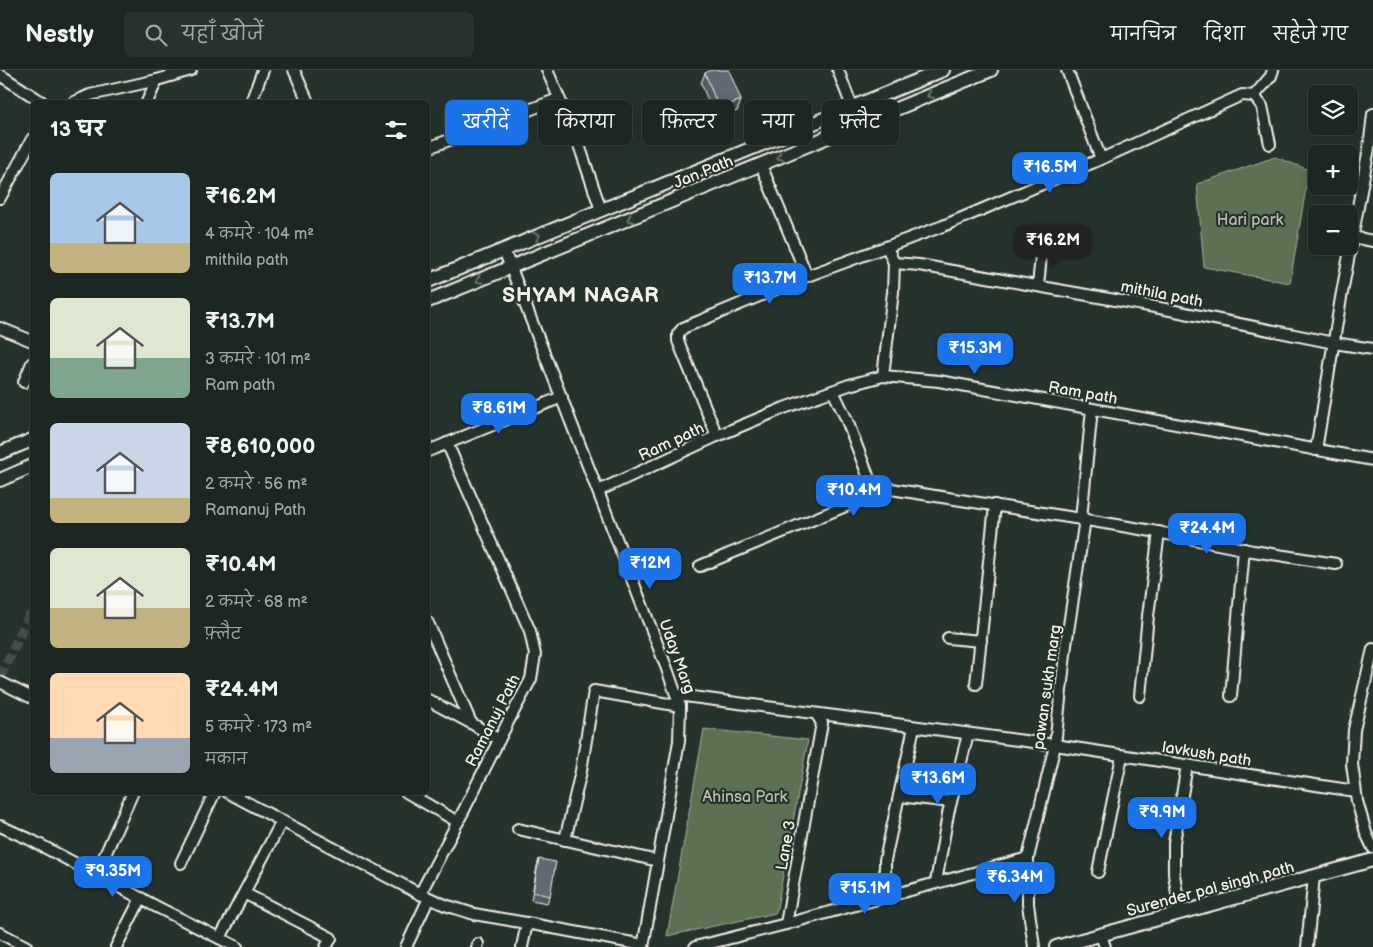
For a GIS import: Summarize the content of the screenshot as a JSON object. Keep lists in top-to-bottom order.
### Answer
{
  "streets": {
    "street": [
      "Jan Path",
      "mithila path",
      "Ram path",
      "Uday Marg",
      "pawan sukh marg",
      "Ramanuj Path",
      "lavkush path",
      "Lane 3",
      "Surender pal singh path"
    ]
  },
  "crossings": [
    ["Jan Path", "Uday Marg"],
    ["Ram path", "Uday Marg"],
    ["Ram path", "pawan sukh marg"],
    ["Uday Marg", "lavkush path"],
    ["pawan sukh marg", "lavkush path"],
    ["lavkush path", "Lane 3"]
  ],
  "districts": ["SHYAM NAGAR"],
  "parks": ["Hari park", "Ahinsa Park"],
  "page": {
    "header": "Nestly",
    "search": "यहाँ खोजें",
    "nav": ["मानचित्र", "दिशा", "सहेजे गए"],
    "map_buttons": ["+", "−"],
    "chip": [
      "खरीदें",
      "किराया",
      "फ़िल्टर",
      "नया",
      "फ़्लैट"
    ],
    "heading": "13 घर",
    "price": [
      "₹16.5M",
      "₹16.2M",
      "₹13.7M",
      "₹15.3M",
      "₹8.61M",
      "₹10.4M",
      "₹24.4M",
      "₹12M",
      "₹13.6M",
      "₹9.9M",
      "₹9.35M",
      "₹6.34M",
      "₹15.1M"
    ],
    "list": [
      {
        "name": "₹16.2M",
        "note": "4 कमरे · 104 m² · mithila path"
      },
      {
        "name": "₹13.7M",
        "note": "3 कमरे · 101 m² · Ram path"
      },
      {
        "name": "₹8,610,000",
        "note": "2 कमरे · 56 m² · Ramanuj Path"
      },
      {
        "name": "₹10.4M",
        "note": "2 कमरे · 68 m² · फ़्लैट"
      },
      {
        "name": "₹24.4M",
        "note": "5 कमरे · 173 m² · मकान"
      }
    ]
  }
}
